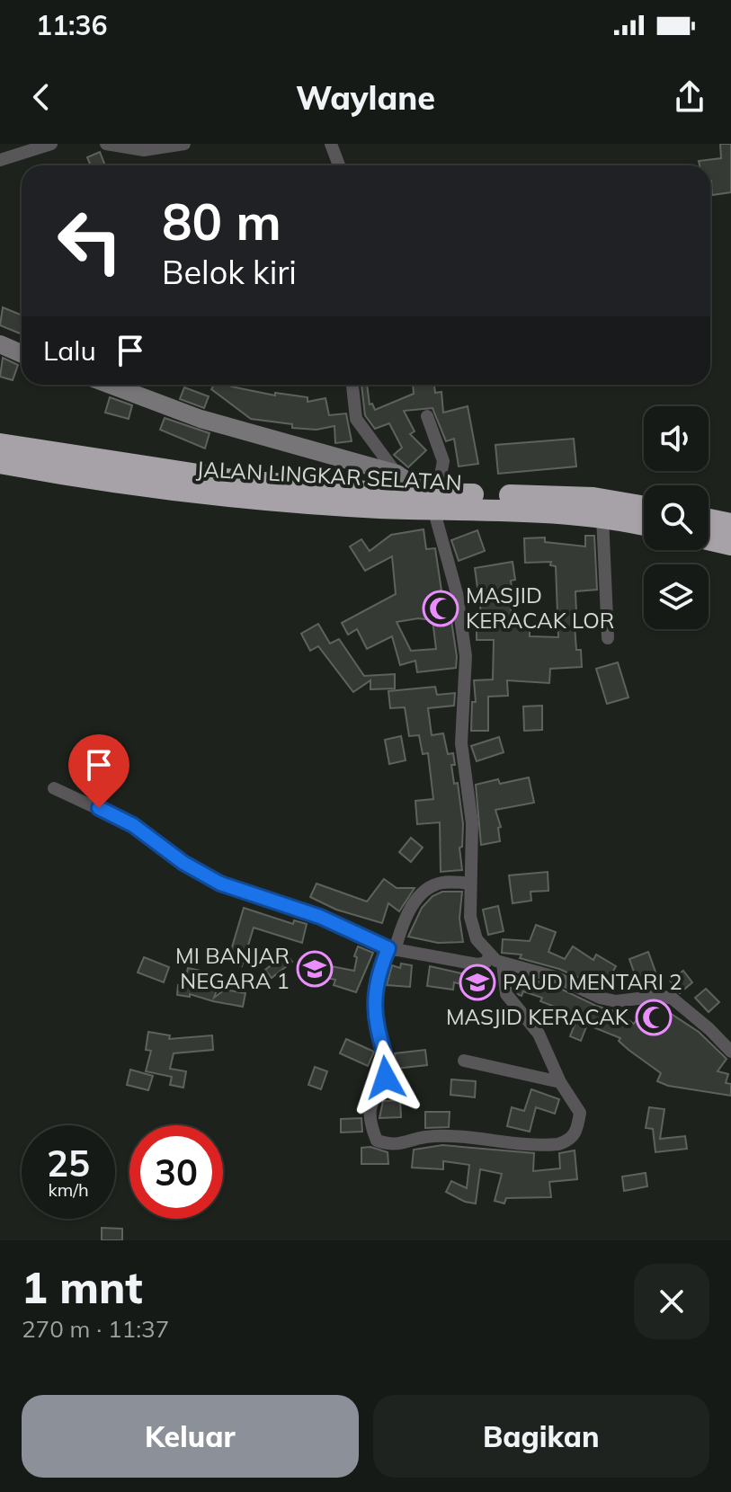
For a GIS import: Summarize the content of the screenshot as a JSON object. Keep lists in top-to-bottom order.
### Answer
{
  "streets": {
    "highway": ["JALAN LINGKAR SELATAN"]
  },
  "places": {
    "mosque": ["MASJID KERACAK LOR", "MASJID KERACAK"],
    "school or university": ["MI BANJAR NEGARA 1", "PAUD MENTARI 2"]
  },
  "page": {
    "status": "11:36",
    "header": "Waylane",
    "turn": ["80 m", "Belok kiri"],
    "then": "Lalu",
    "speed": "25 km/h",
    "limit": "30",
    "heading": ["1 mnt", "270 m · 11:37"],
    "buttons": ["Keluar", "Bagikan"]
  }
}
